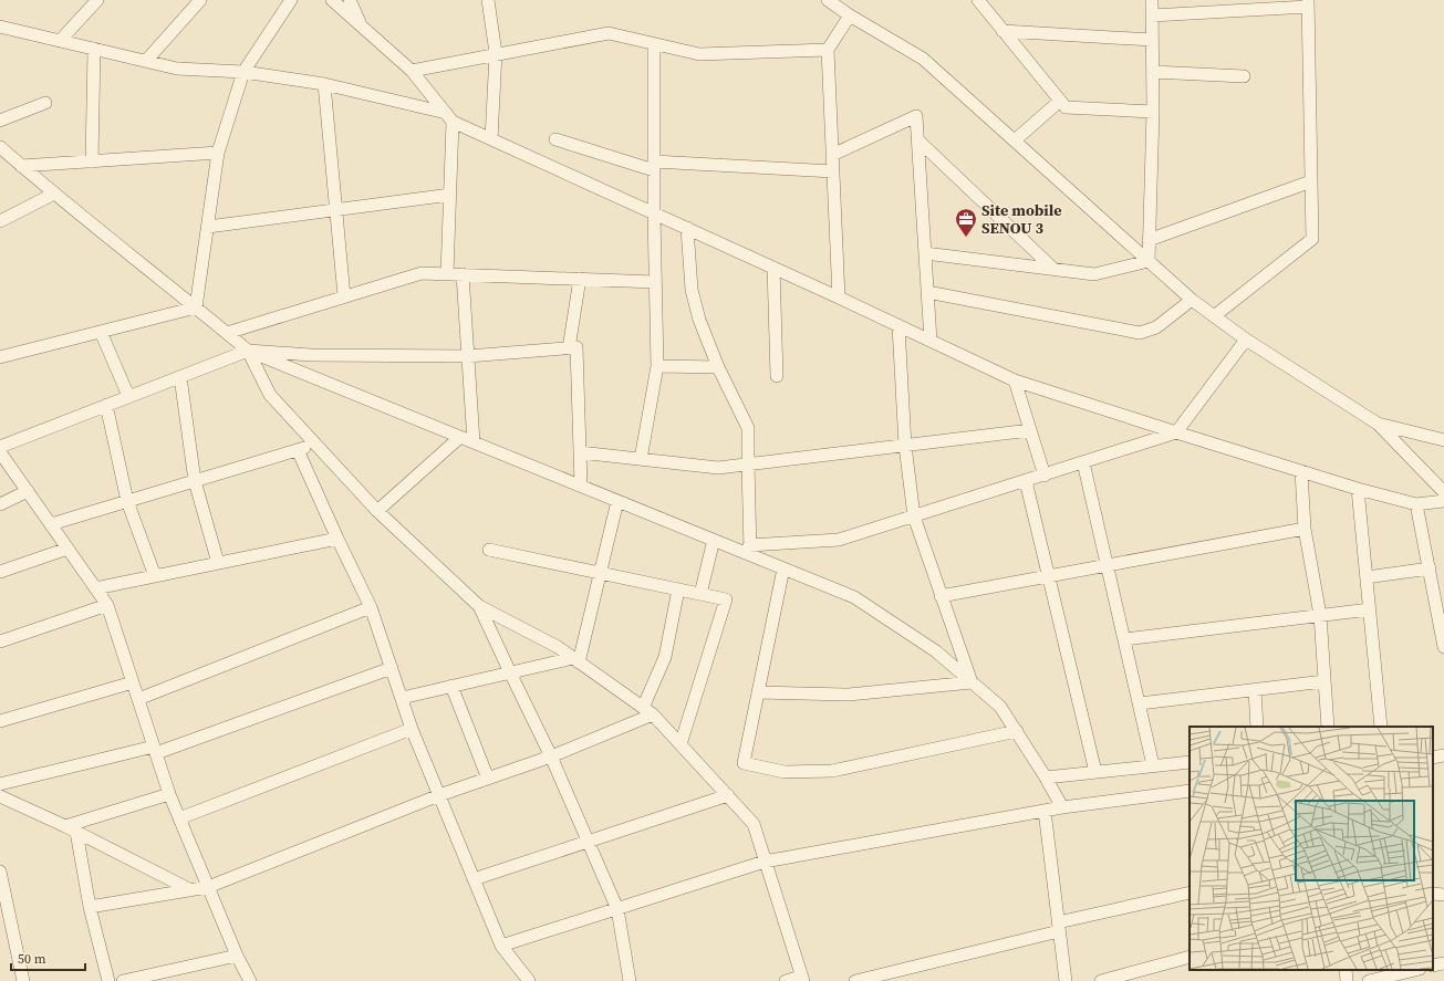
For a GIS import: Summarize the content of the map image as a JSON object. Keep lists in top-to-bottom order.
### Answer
{
  "places": {
    "office": ["Site mobile SENOU 3"]
  },
  "scale_bar": "50 m"
}
